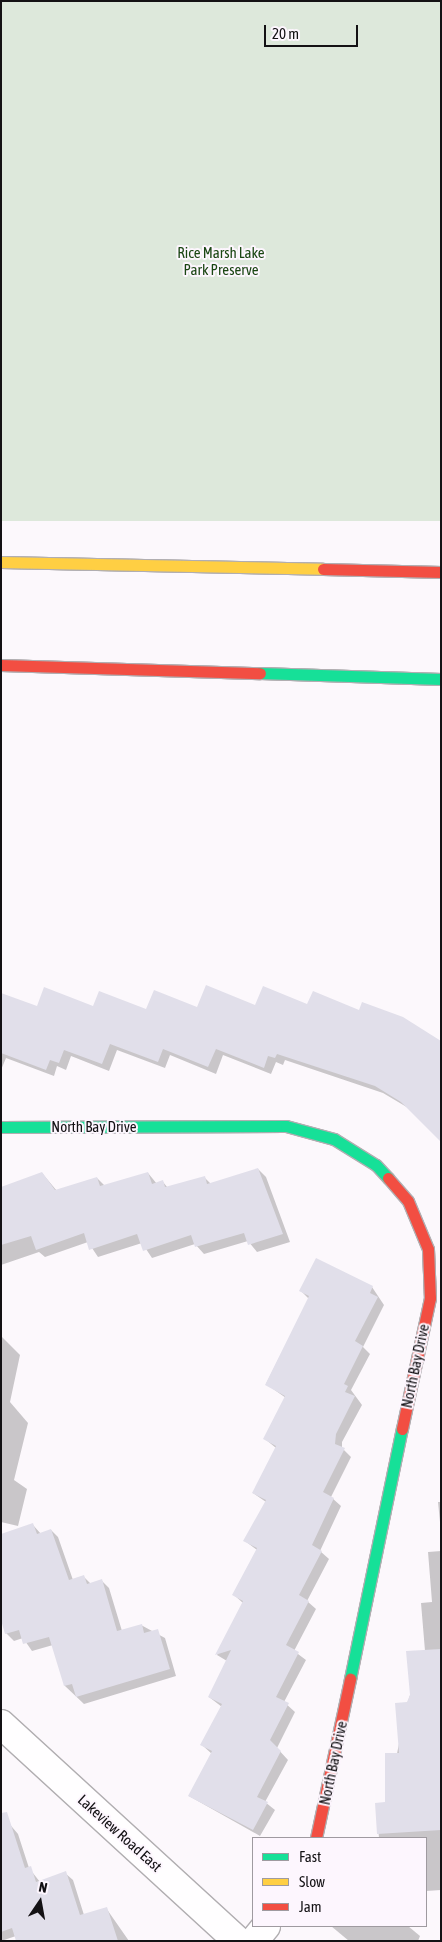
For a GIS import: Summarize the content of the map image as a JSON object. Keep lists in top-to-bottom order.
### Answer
{
  "streets": {
    "main road": ["North Bay Drive"],
    "street": ["Lakeview Road East"]
  },
  "parks": ["Rice Marsh Lake Park Preserve"],
  "legend": ["Fast", "Slow", "Jam"],
  "scale_bar": "20 m",
  "north": "top"
}
